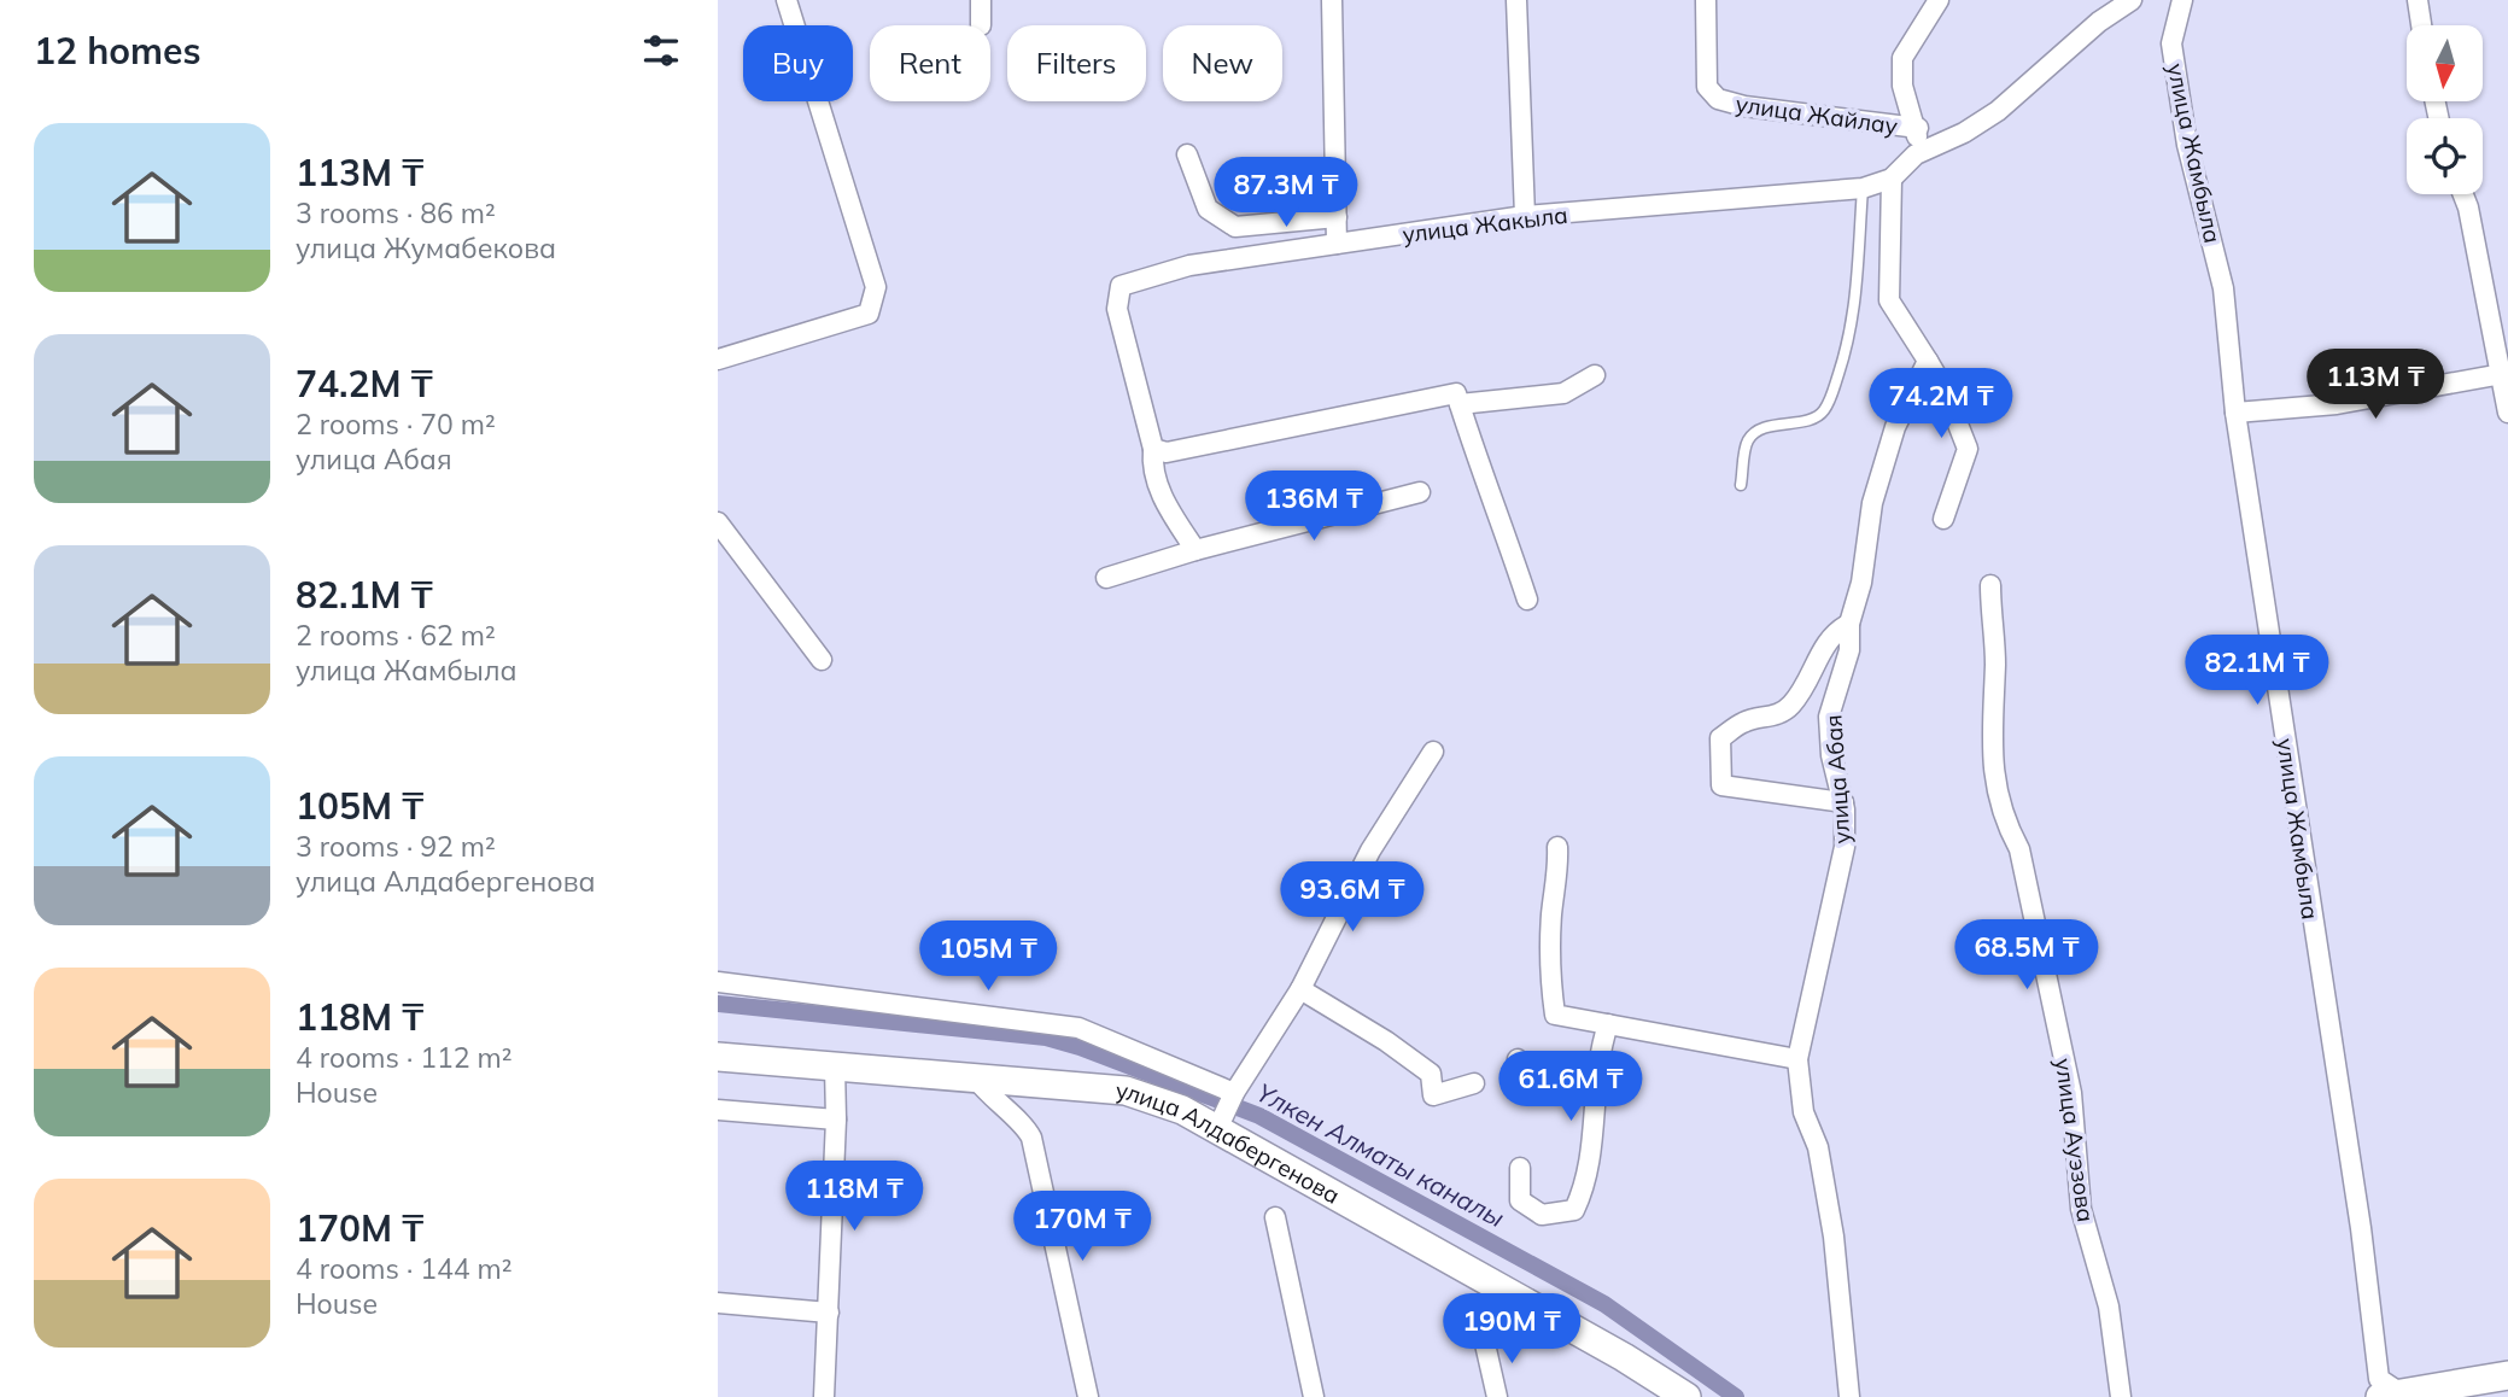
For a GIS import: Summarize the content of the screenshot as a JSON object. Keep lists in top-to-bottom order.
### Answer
{
  "streets": {
    "main road": ["улица Алдабергенова"],
    "street": [
      "улица Жайлау",
      "улица Жамбыла",
      "улица Жакыла",
      "улица Абая",
      "улица Ауэзова"
    ]
  },
  "water": ["Үлкен Алматы каналы"],
  "north": "bottom",
  "page": {
    "heading": "12 homes",
    "chip": [
      "Buy",
      "Rent",
      "Filters",
      "New"
    ],
    "list": [
      {
        "name": "113M ₸",
        "note": "3 rooms · 86 m² · улица Жумабекова"
      },
      {
        "name": "74.2M ₸",
        "note": "2 rooms · 70 m² · улица Абая"
      },
      {
        "name": "82.1M ₸",
        "note": "2 rooms · 62 m² · улица Жамбыла"
      },
      {
        "name": "105M ₸",
        "note": "3 rooms · 92 m² · улица Алдабергенова"
      },
      {
        "name": "118M ₸",
        "note": "4 rooms · 112 m² · House"
      },
      {
        "name": "170M ₸",
        "note": "4 rooms · 144 m² · House"
      }
    ],
    "price": [
      "87.3M ₸",
      "113M ₸",
      "74.2M ₸",
      "136M ₸",
      "82.1M ₸",
      "93.6M ₸",
      "68.5M ₸",
      "105M ₸",
      "61.6M ₸",
      "118M ₸",
      "170M ₸",
      "190M ₸"
    ]
  }
}
